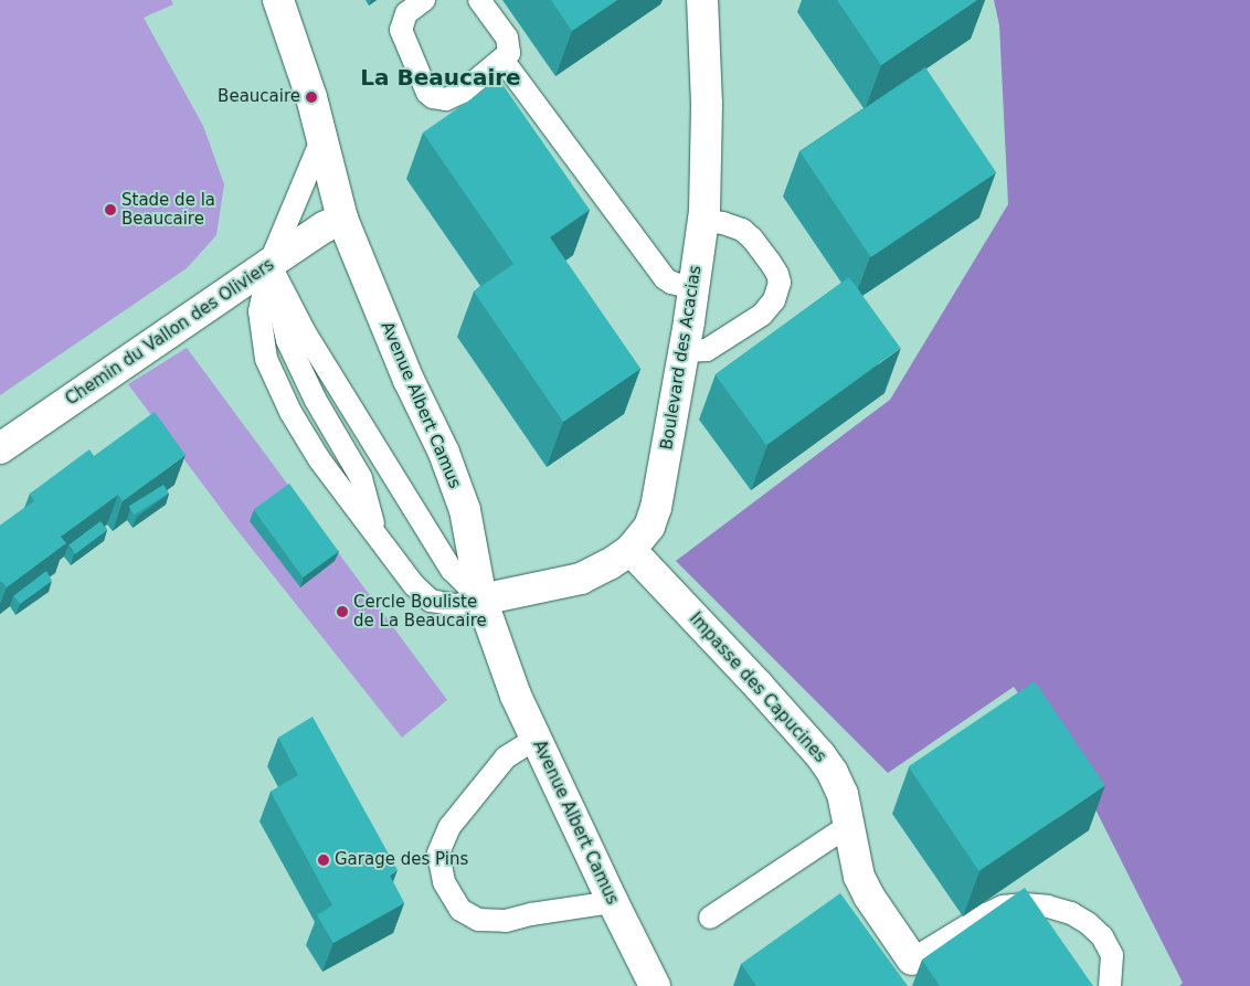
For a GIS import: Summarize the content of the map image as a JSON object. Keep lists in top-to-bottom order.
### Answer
{
  "streets": {
    "street": [
      "Chemin du Vallon des Oliviers",
      "Boulevard des Acacias",
      "Avenue Albert Camus",
      "Impasse des Capucines"
    ]
  },
  "crossings": [
    ["Chemin du Vallon des Oliviers", "Avenue Albert Camus"],
    ["Boulevard des Acacias", "Avenue Albert Camus"],
    ["Boulevard des Acacias", "Impasse des Capucines"]
  ],
  "districts": ["La Beaucaire"],
  "places": [
    "Beaucaire",
    "Stade de la Beaucaire",
    "Cercle Bouliste de La Beaucaire",
    "Garage des Pins"
  ]
}
